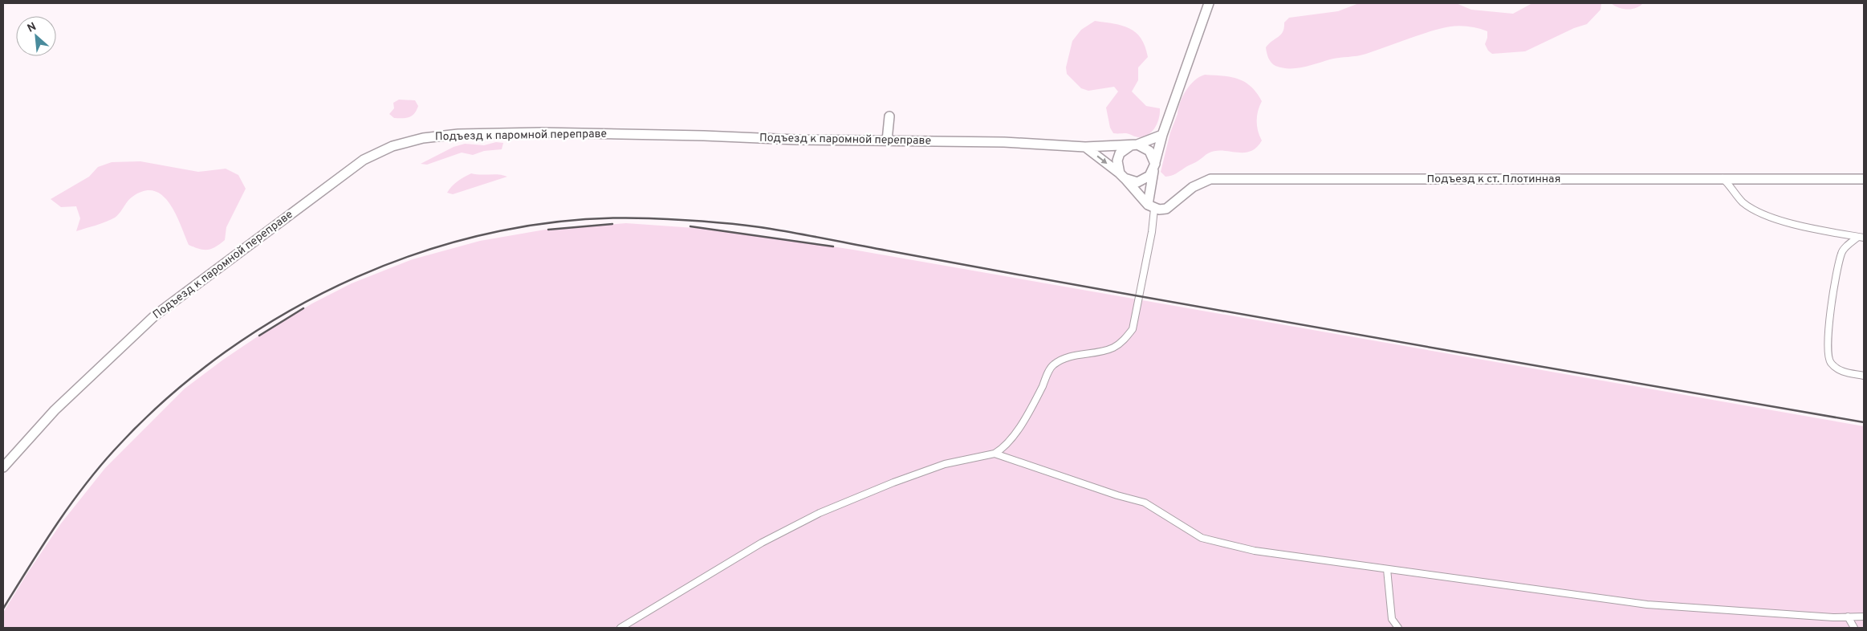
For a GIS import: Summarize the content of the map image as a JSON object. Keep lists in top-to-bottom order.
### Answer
{
  "streets": {
    "street": ["Подъезд к паромной переправе", "Подъезд к ст. Плотинная"]
  },
  "north": "top left"
}
